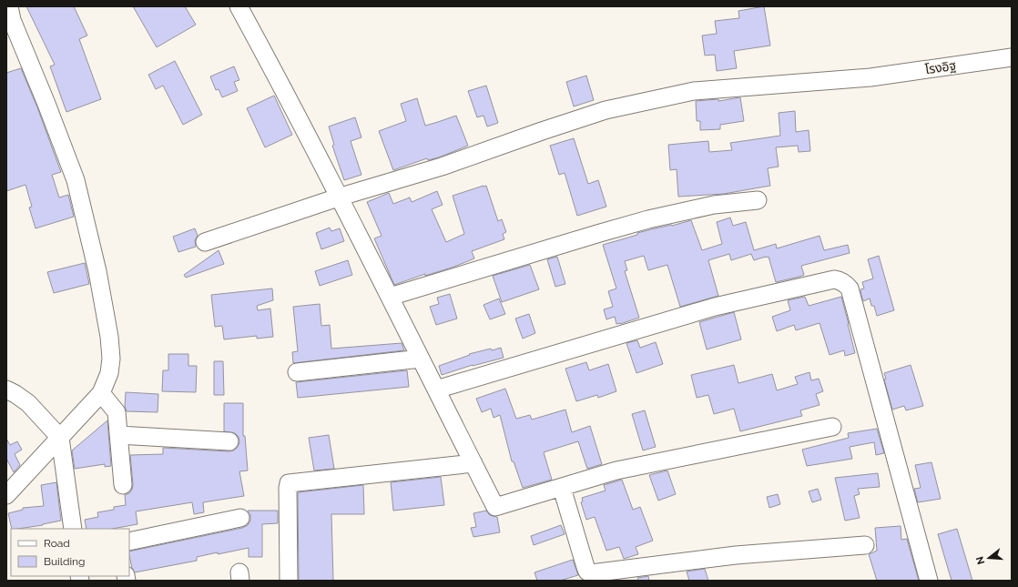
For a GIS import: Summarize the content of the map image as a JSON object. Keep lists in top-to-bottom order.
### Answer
{
  "streets": {
    "street": ["โรงอิฐ"]
  },
  "legend": ["Road", "Building"],
  "north": "left"
}
